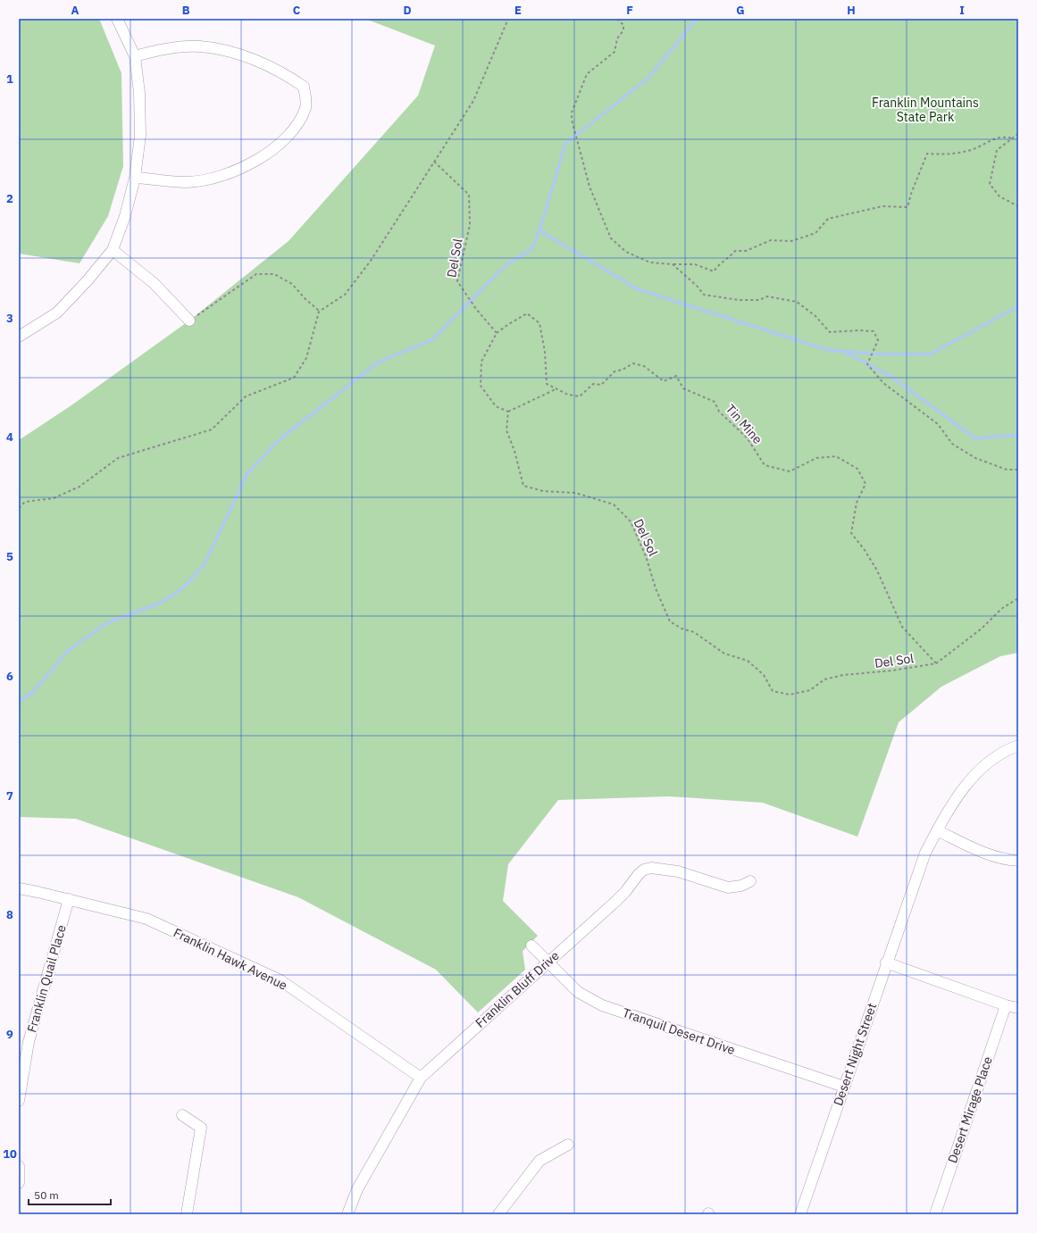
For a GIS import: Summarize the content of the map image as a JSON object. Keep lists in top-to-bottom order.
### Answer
{
  "streets": {
    "street": [
      "Franklin Hawk Avenue",
      "Franklin Quail Place",
      "Franklin Bluff Drive",
      "Tranquil Desert Drive",
      "Desert Night Street",
      "Desert Mirage Place"
    ],
    "path": ["Del Sol", "Tin Mine"]
  },
  "crossings": [
    ["Del Sol", "Tin Mine"],
    ["Franklin Hawk Avenue", "Franklin Quail Place"],
    ["Franklin Hawk Avenue", "Franklin Bluff Drive"],
    ["Franklin Bluff Drive", "Tranquil Desert Drive"],
    ["Tranquil Desert Drive", "Desert Night Street"]
  ],
  "parks": ["Franklin Mountains State Park"],
  "scale_bar": "50 m",
  "grid": {
    "columns": [
      "A",
      "B",
      "C",
      "D",
      "E",
      "F",
      "G",
      "H",
      "I"
    ],
    "rows": [
      "1",
      "2",
      "3",
      "4",
      "5",
      "6",
      "7",
      "8",
      "9",
      "10"
    ]
  }
}
